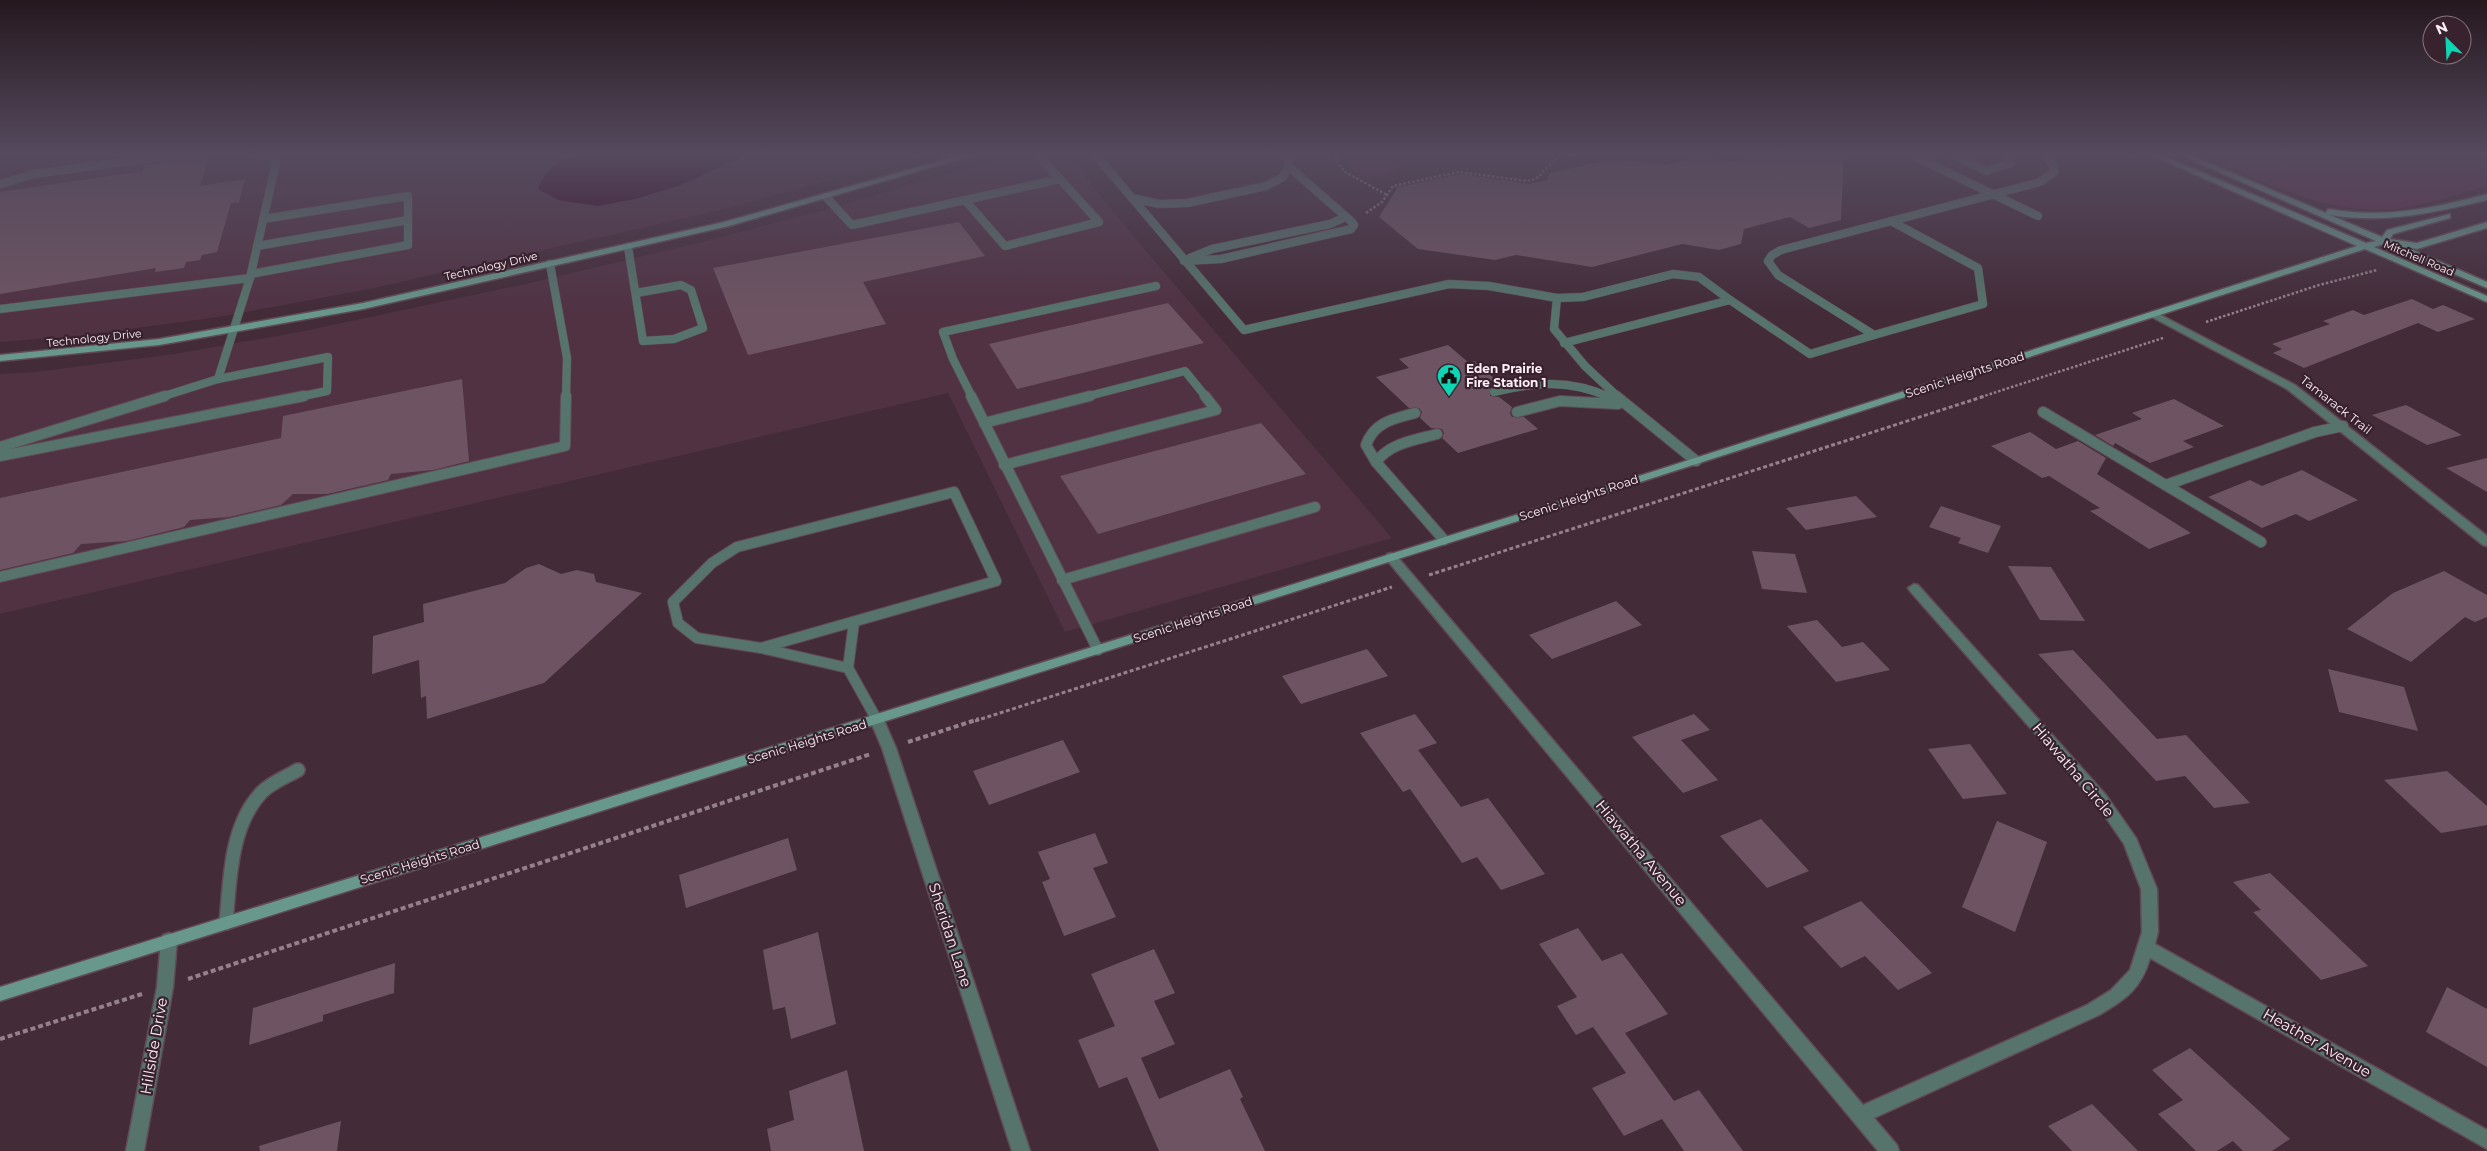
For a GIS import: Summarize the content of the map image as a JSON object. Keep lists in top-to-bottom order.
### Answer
{
  "streets": {
    "street": [
      "Mitchell Road",
      "Technology Drive",
      "Scenic Heights Road",
      "Tamarack Trail",
      "Hiawatha Circle",
      "Hiawatha Avenue",
      "Sheridan Lane",
      "Heather Avenue",
      "Hillside Drive"
    ]
  },
  "crossings": [
    ["Mitchell Road", "Scenic Heights Road"],
    ["Scenic Heights Road", "Tamarack Trail"],
    ["Scenic Heights Road", "Hiawatha Avenue"],
    ["Scenic Heights Road", "Sheridan Lane"],
    ["Scenic Heights Road", "Hillside Drive"],
    ["Hiawatha Circle", "Hiawatha Avenue"],
    ["Hiawatha Circle", "Heather Avenue"]
  ],
  "places": {
    "public building": ["Eden Prairie Fire Station 1"]
  },
  "north": "top left"
}
